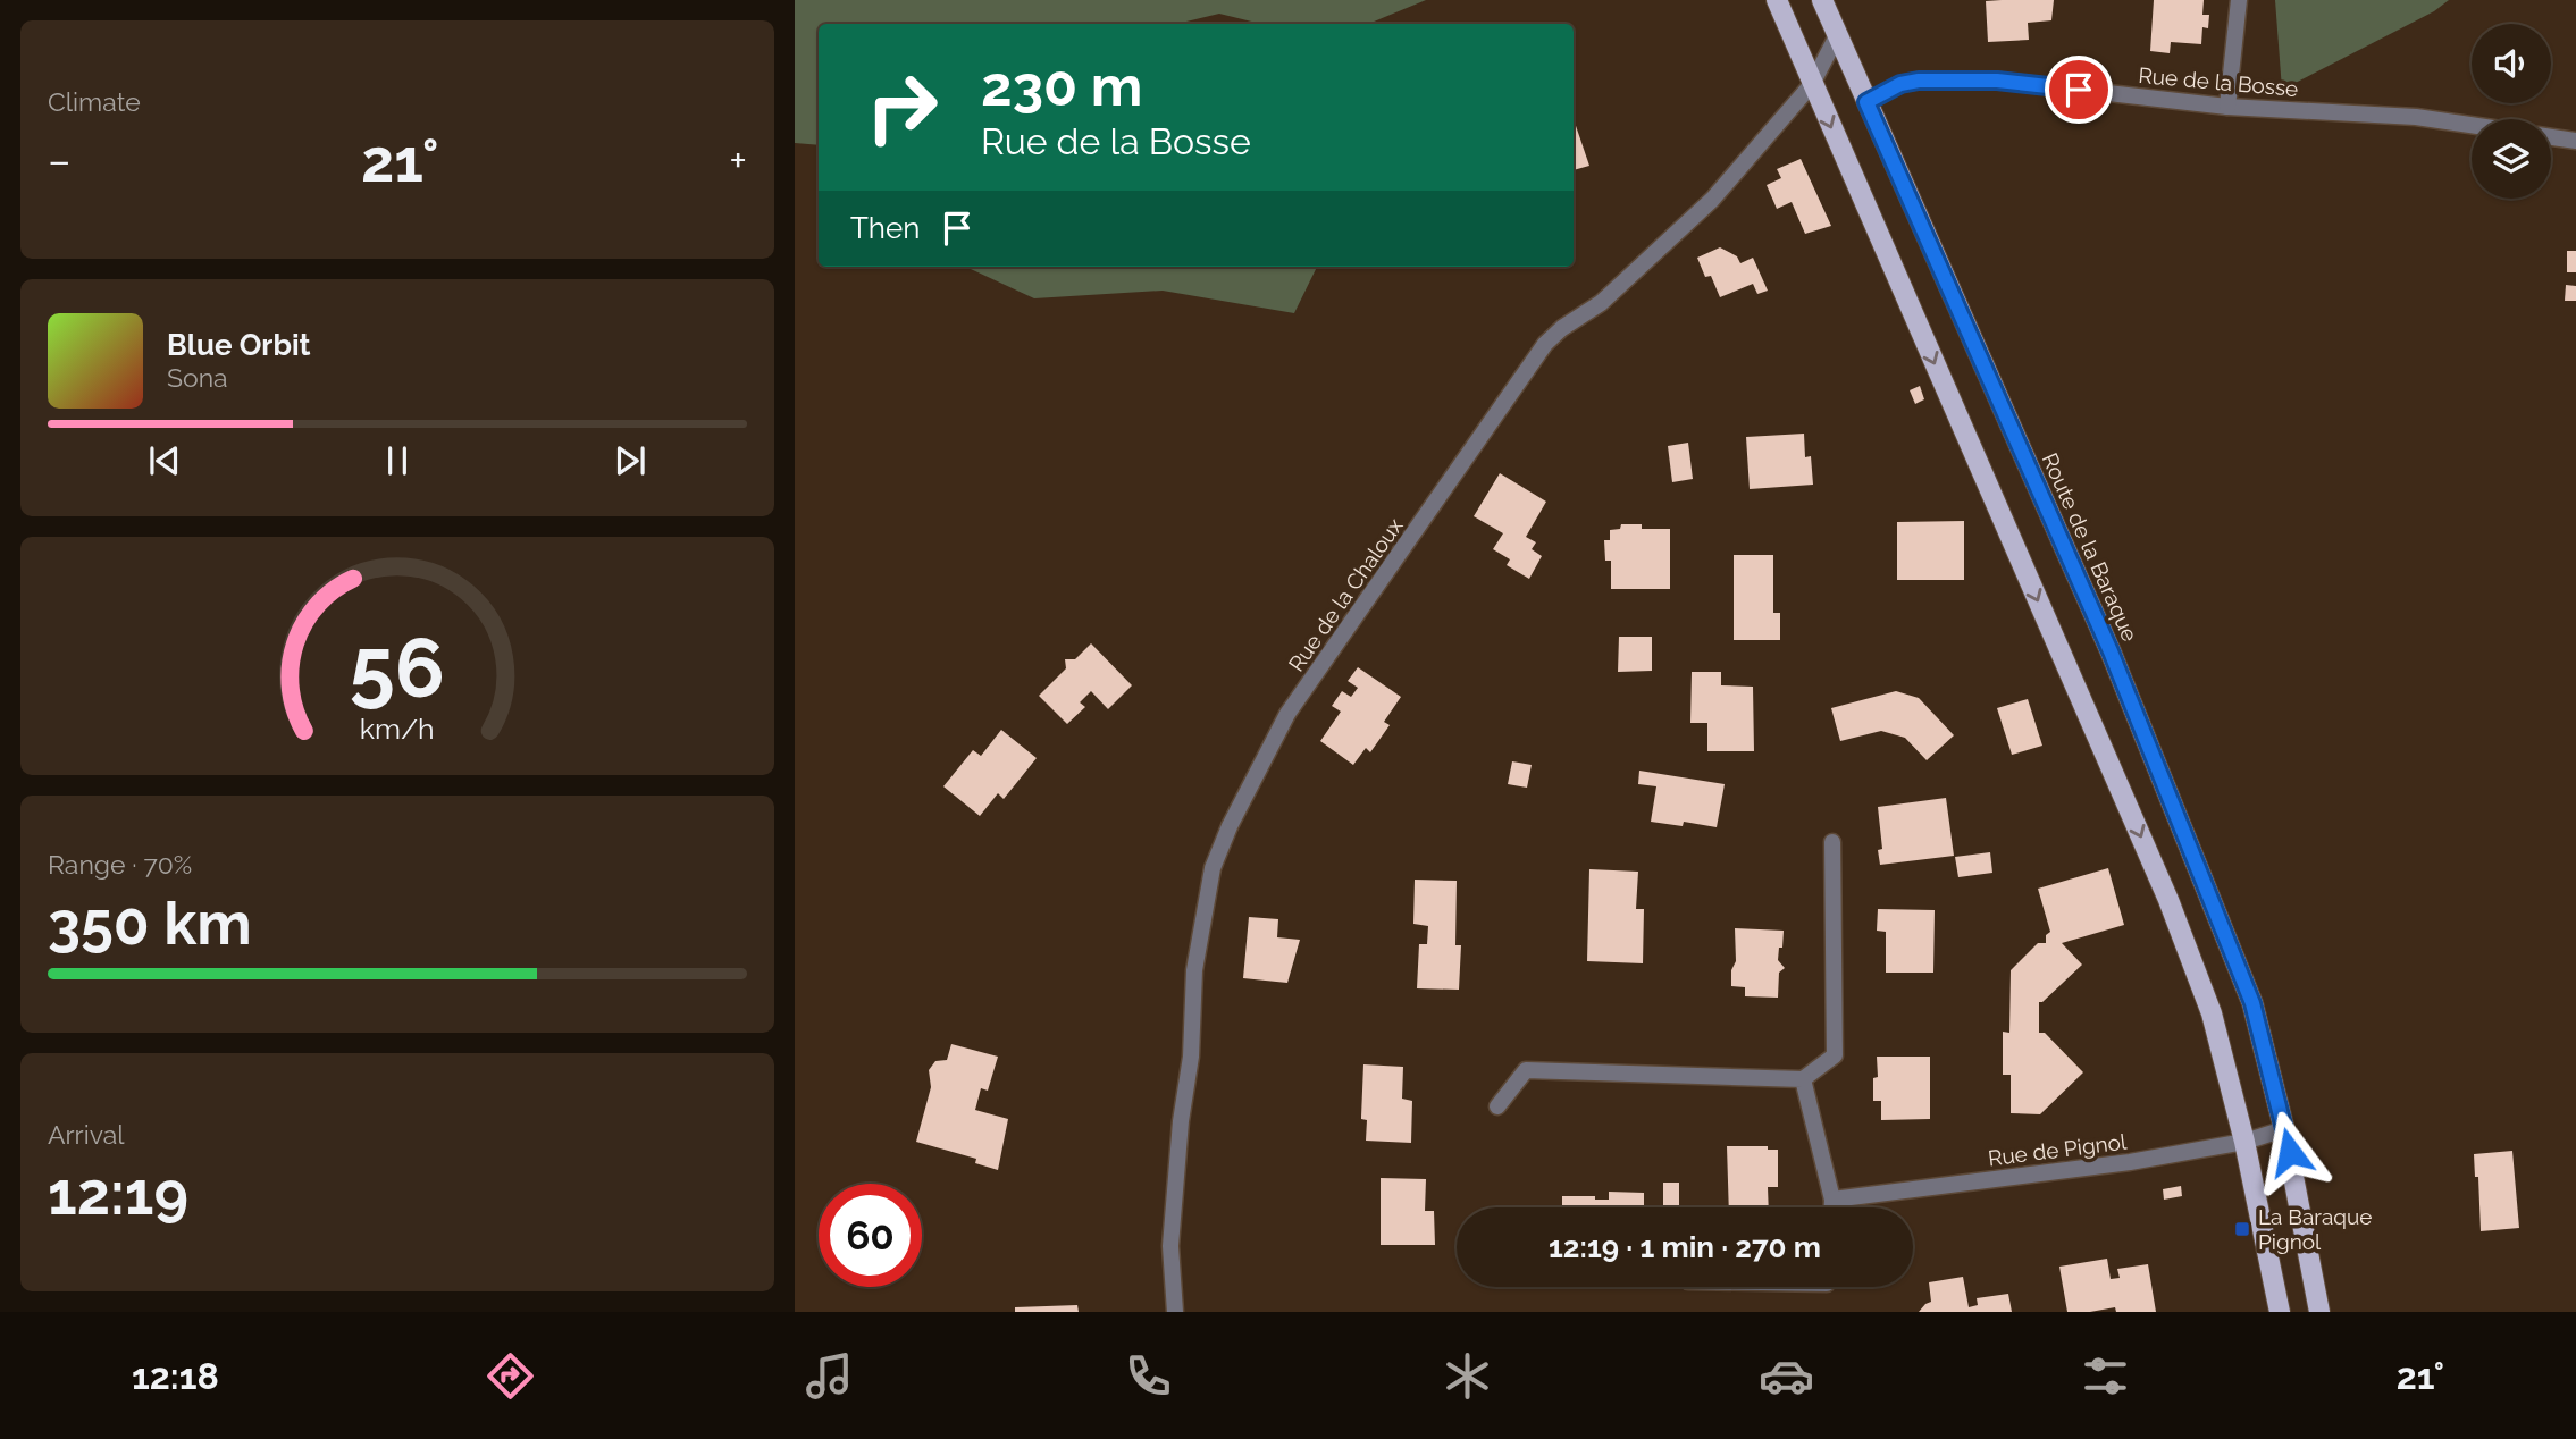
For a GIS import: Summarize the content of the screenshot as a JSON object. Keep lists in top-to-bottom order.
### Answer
{
  "streets": {
    "main road": ["Route de la Baraque"],
    "street": ["Rue de la Bosse", "Rue de la Chaloux", "Rue de Pignol"]
  },
  "crossings": [
    ["Rue de la Bosse", "Route de la Baraque"],
    ["Route de la Baraque", "Rue de la Chaloux"],
    ["Route de la Baraque", "Rue de Pignol"]
  ],
  "places": {
    "transit": ["La Baraque Pignol"]
  },
  "page": {
    "tile": [
      "Climate",
      ["Range · 70%", "350 km"],
      ["Arrival", "12:19"]
    ],
    "turn": ["230 m", "Rue de la Bosse"],
    "heat": ["−", "21°", "+"],
    "then": "Then",
    "song": ["Blue Orbit", "Sona"],
    "limit": "60",
    "trip": "12:19 · 1 min · 270 m",
    "tabs": ["12:18", "21°"],
    "gauge": ["56", "km/h"]
  }
}
